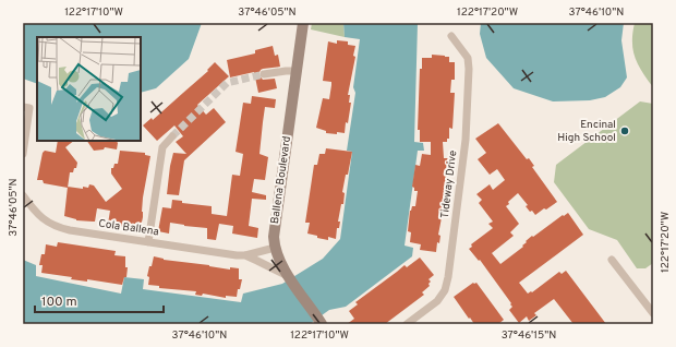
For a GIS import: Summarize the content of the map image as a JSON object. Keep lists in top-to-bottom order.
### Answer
{
  "streets": {
    "street": ["Ballena Boulevard", "Tideway Drive", "Cola Ballena"]
  },
  "crossings": [
    ["Ballena Boulevard", "Cola Ballena"]
  ],
  "places": ["Encinal High School"],
  "scale_bar": "100 m",
  "coordinates": [
    "122°17'10\"W",
    "37°46'05\"N",
    "122°17'20\"W",
    "37°46'10\"N",
    "37°46'15\"N"
  ]
}
